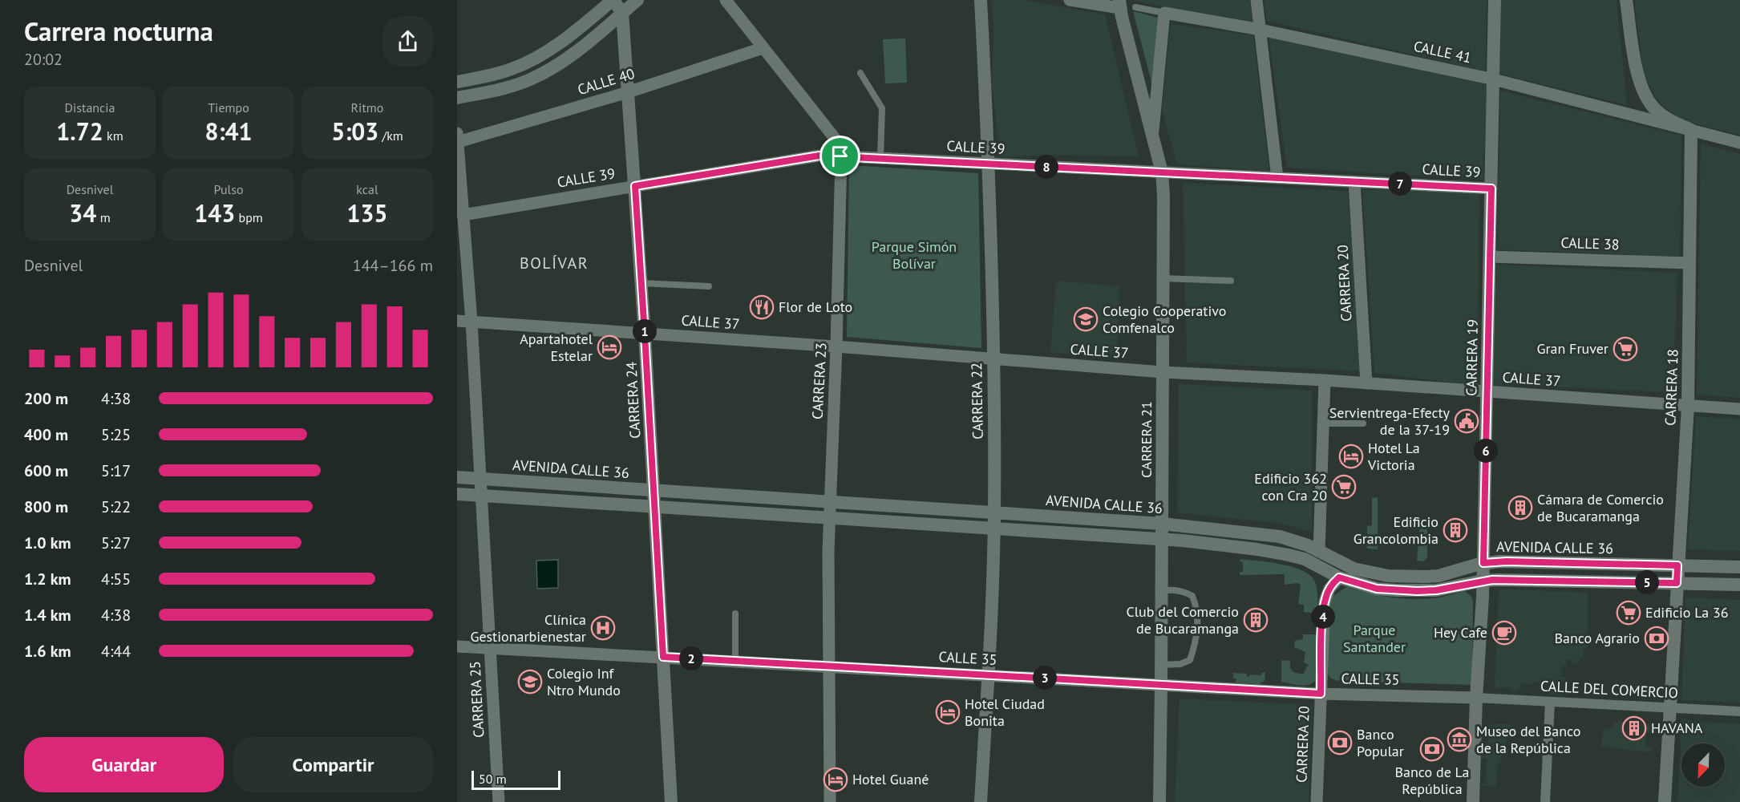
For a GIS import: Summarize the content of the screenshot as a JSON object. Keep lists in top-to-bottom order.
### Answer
{
  "streets": {
    "street": [
      "CALLE 41",
      "CALLE 40",
      "CALLE 39",
      "CALLE 38",
      "CARRERA 20",
      "CALLE 37",
      "CARRERA 19",
      "CARRERA 23",
      "CARRERA 18",
      "CARRERA 24",
      "CARRERA 22",
      "CARRERA 21",
      "AVENIDA CALLE 36",
      "CALLE 35",
      "CALLE DEL COMERCIO",
      "CARRERA 25"
    ]
  },
  "crossings": [
    ["CALLE 41", "CARRERA 19"],
    ["CALLE 41", "CARRERA 18"],
    ["CALLE 41", "CARRERA 21"],
    ["CALLE 40", "CARRERA 23"],
    ["CALLE 40", "CARRERA 24"],
    ["CALLE 40", "CARRERA 25"],
    ["CALLE 39", "CARRERA 20"],
    ["CALLE 39", "CARRERA 19"],
    ["CALLE 39", "CARRERA 23"],
    ["CALLE 39", "CARRERA 24"],
    ["CALLE 39", "CARRERA 22"],
    ["CALLE 39", "CARRERA 21"],
    ["CALLE 39", "CARRERA 25"],
    ["CALLE 38", "CARRERA 19"],
    ["CALLE 38", "CARRERA 18"],
    ["CARRERA 20", "CALLE 37"],
    ["CARRERA 20", "AVENIDA CALLE 36"],
    ["CARRERA 20", "CALLE 35"],
    ["CALLE 37", "CARRERA 19"],
    ["CALLE 37", "CARRERA 23"],
    ["CALLE 37", "CARRERA 18"],
    ["CALLE 37", "CARRERA 24"],
    ["CALLE 37", "CARRERA 22"],
    ["CALLE 37", "CARRERA 21"],
    ["CALLE 37", "CARRERA 25"],
    ["CARRERA 19", "AVENIDA CALLE 36"],
    ["CARRERA 19", "CALLE 35"],
    ["CARRERA 19", "CALLE DEL COMERCIO"],
    ["CARRERA 23", "AVENIDA CALLE 36"],
    ["CARRERA 23", "CALLE 35"],
    ["CARRERA 18", "AVENIDA CALLE 36"],
    ["CARRERA 18", "CALLE DEL COMERCIO"],
    ["CARRERA 24", "AVENIDA CALLE 36"],
    ["CARRERA 24", "CALLE 35"],
    ["CARRERA 22", "AVENIDA CALLE 36"],
    ["CARRERA 22", "CALLE 35"],
    ["CARRERA 21", "AVENIDA CALLE 36"],
    ["CARRERA 21", "CALLE 35"],
    ["AVENIDA CALLE 36", "CARRERA 25"],
    ["CALLE 35", "CALLE DEL COMERCIO"],
    ["CALLE 35", "CARRERA 25"]
  ],
  "districts": ["BOLÍVAR"],
  "parks": ["Parque Simón Bolívar", "Parque Santander"],
  "places": {
    "restaurant": ["Flor de Loto"],
    "school or university": ["Colegio Cooperativo Comfenalco", "Colegio Inf Ntro Mundo"],
    "hotel": [
      "Apartahotel Estelar",
      "Hotel La Victoria",
      "Hotel Ciudad Bonita",
      "Hotel Guané"
    ],
    "supermarket": ["Gran Fruver", "Edificio 362 con Cra 20", "Edificio La 36"],
    "public building": ["Servientrega-Efecty de la 37-19"],
    "building": [
      "Cámara de Comercio de Bucaramanga",
      "Edificio Grancolombia",
      "Club del Comercio de Bucaramanga",
      "HAVANA"
    ],
    "hospital": ["Clínica Gestionarbienestar"],
    "cafe": ["Hey Cafe"],
    "bank": ["Banco Agrario", "Banco Popular", "Banco de La República"],
    "museum": ["Museo del Banco de la República"]
  },
  "scale_bar": "50 m",
  "north": "bottom left",
  "page": {
    "heading": ["Carrera nocturna", "20:02"],
    "stats": [
      ["Distancia", "1.72 km"],
      ["Tiempo", "8:41"],
      ["Ritmo", "5:03 /km"],
      ["Desnivel", "34 m"],
      ["Pulso", "143 bpm"],
      ["kcal", "135"]
    ],
    "pins": [
      "8",
      "7",
      "1",
      "6",
      "5",
      "4",
      "2",
      "3"
    ],
    "chart": ["Desnivel", "144–166 m"],
    "list": [
      {
        "name": "200 m",
        "note": "4:38"
      },
      {
        "name": "400 m",
        "note": "5:25"
      },
      {
        "name": "600 m",
        "note": "5:17"
      },
      {
        "name": "800 m",
        "note": "5:22"
      },
      {
        "name": "1.0 km",
        "note": "5:27"
      },
      {
        "name": "1.2 km",
        "note": "4:55"
      },
      {
        "name": "1.4 km",
        "note": "4:38"
      },
      {
        "name": "1.6 km",
        "note": "4:44"
      }
    ],
    "buttons": ["Guardar", "Compartir"],
    "scale": "50 m"
  }
}
